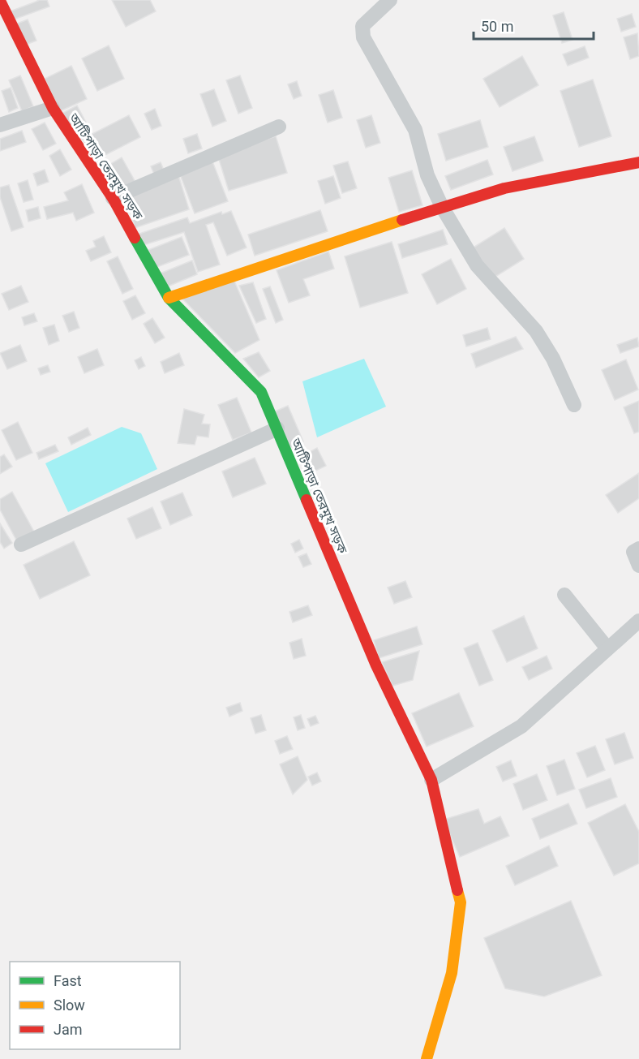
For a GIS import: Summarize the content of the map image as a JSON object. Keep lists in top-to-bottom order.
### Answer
{
  "streets": {
    "main road": ["আটিপাড়া তেরমুখ সড়ক"]
  },
  "legend": ["Fast", "Slow", "Jam"],
  "scale_bar": "50 m"
}
